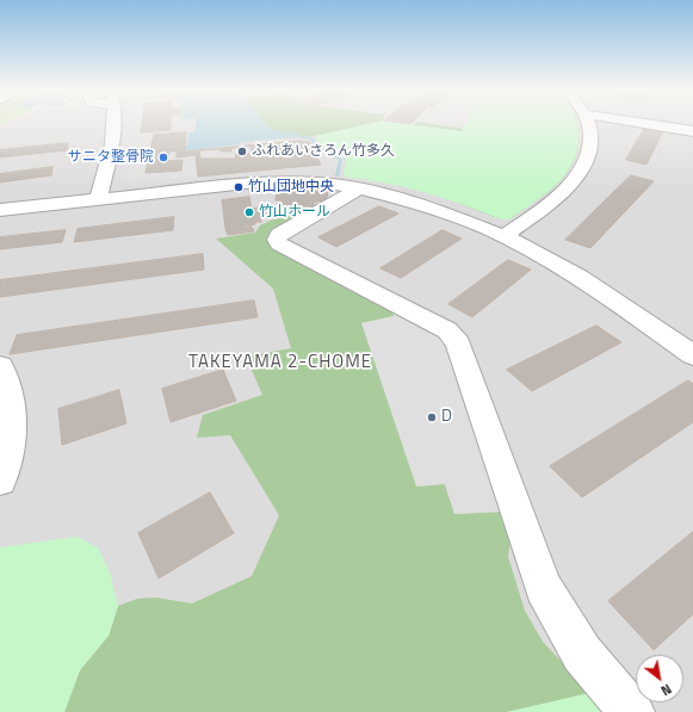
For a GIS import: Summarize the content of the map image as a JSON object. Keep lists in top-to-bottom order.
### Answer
{
  "districts": ["TAKEYAMA 2-CHOME"],
  "places": [
    "ふれあいさろん竹多久",
    "サニタ整骨院",
    "竹山団地中央",
    "竹山ホール",
    "D"
  ],
  "north": "bottom right"
}
